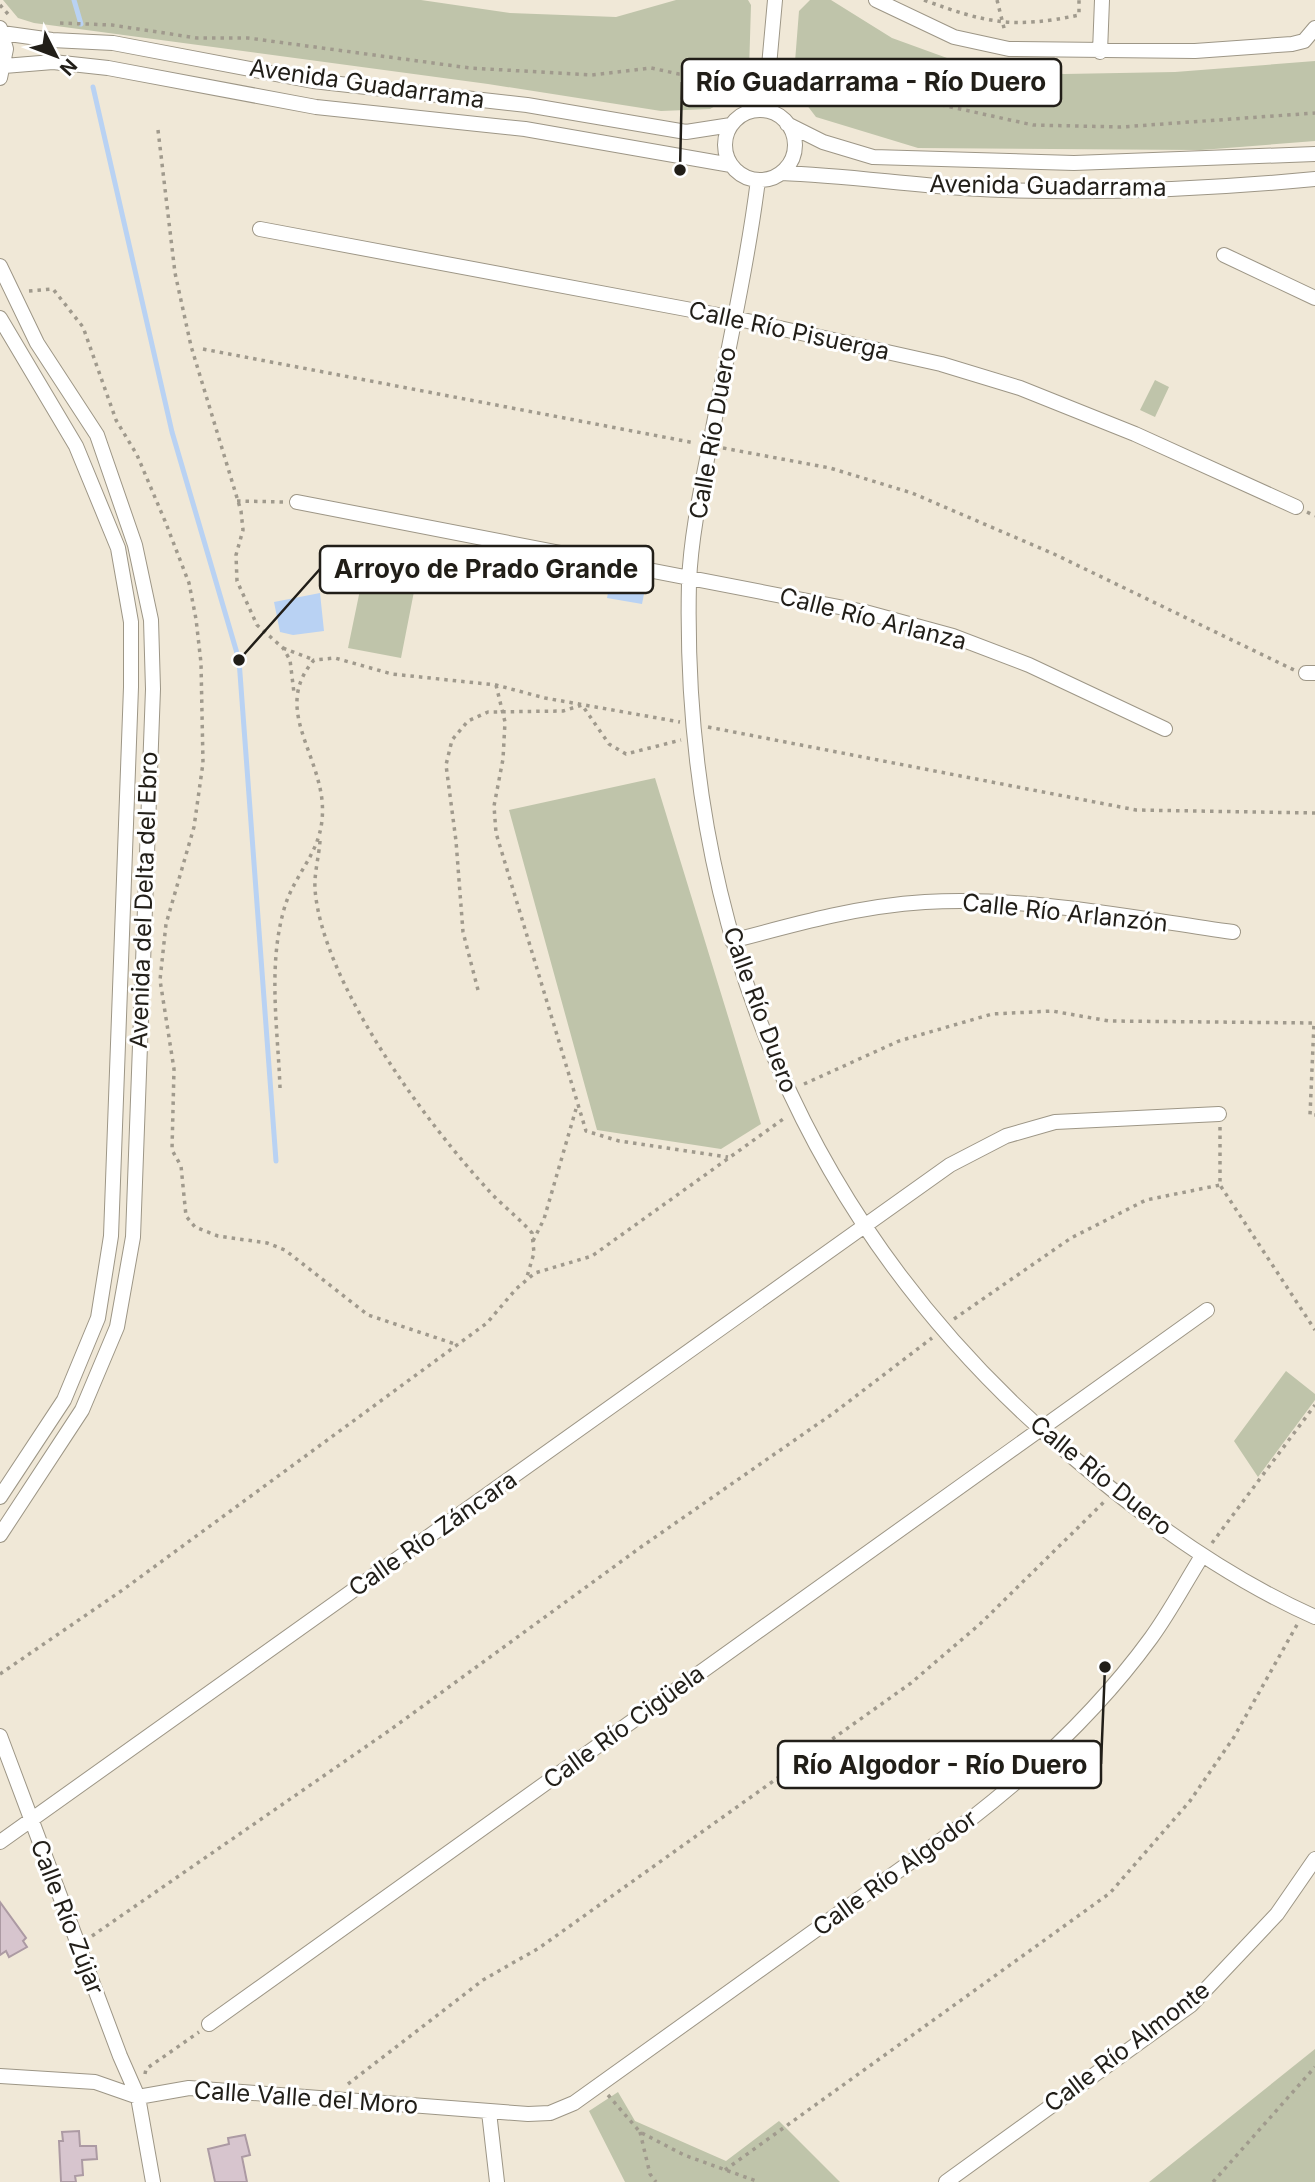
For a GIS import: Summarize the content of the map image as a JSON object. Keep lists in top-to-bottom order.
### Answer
{
  "streets": {
    "street": [
      "Avenida Guadarrama",
      "Calle Río Pisuerga",
      "Calle Río Duero",
      "Calle Río Arlanza",
      "Avenida del Delta del Ebro",
      "Calle Río Arlanzón",
      "Calle Río Záncara",
      "Calle Río Cigüela",
      "Calle Río Algodor",
      "Calle Río Zújar",
      "Calle Río Almonte",
      "Calle Valle del Moro"
    ]
  },
  "crossings": [
    ["Avenida Guadarrama", "Calle Río Duero"],
    ["Calle Río Pisuerga", "Calle Río Duero"],
    ["Calle Río Duero", "Calle Río Arlanza"],
    ["Calle Río Duero", "Calle Río Arlanzón"],
    ["Calle Río Duero", "Calle Río Záncara"],
    ["Calle Río Duero", "Calle Río Cigüela"],
    ["Calle Río Duero", "Calle Río Algodor"],
    ["Calle Río Záncara", "Calle Río Zújar"],
    ["Calle Río Algodor", "Calle Valle del Moro"],
    ["Calle Río Zújar", "Calle Valle del Moro"]
  ],
  "places": ["Río Guadarrama - Río Duero", "Arroyo de Prado Grande", "Río Algodor - Río Duero"],
  "north": "bottom right"
}
